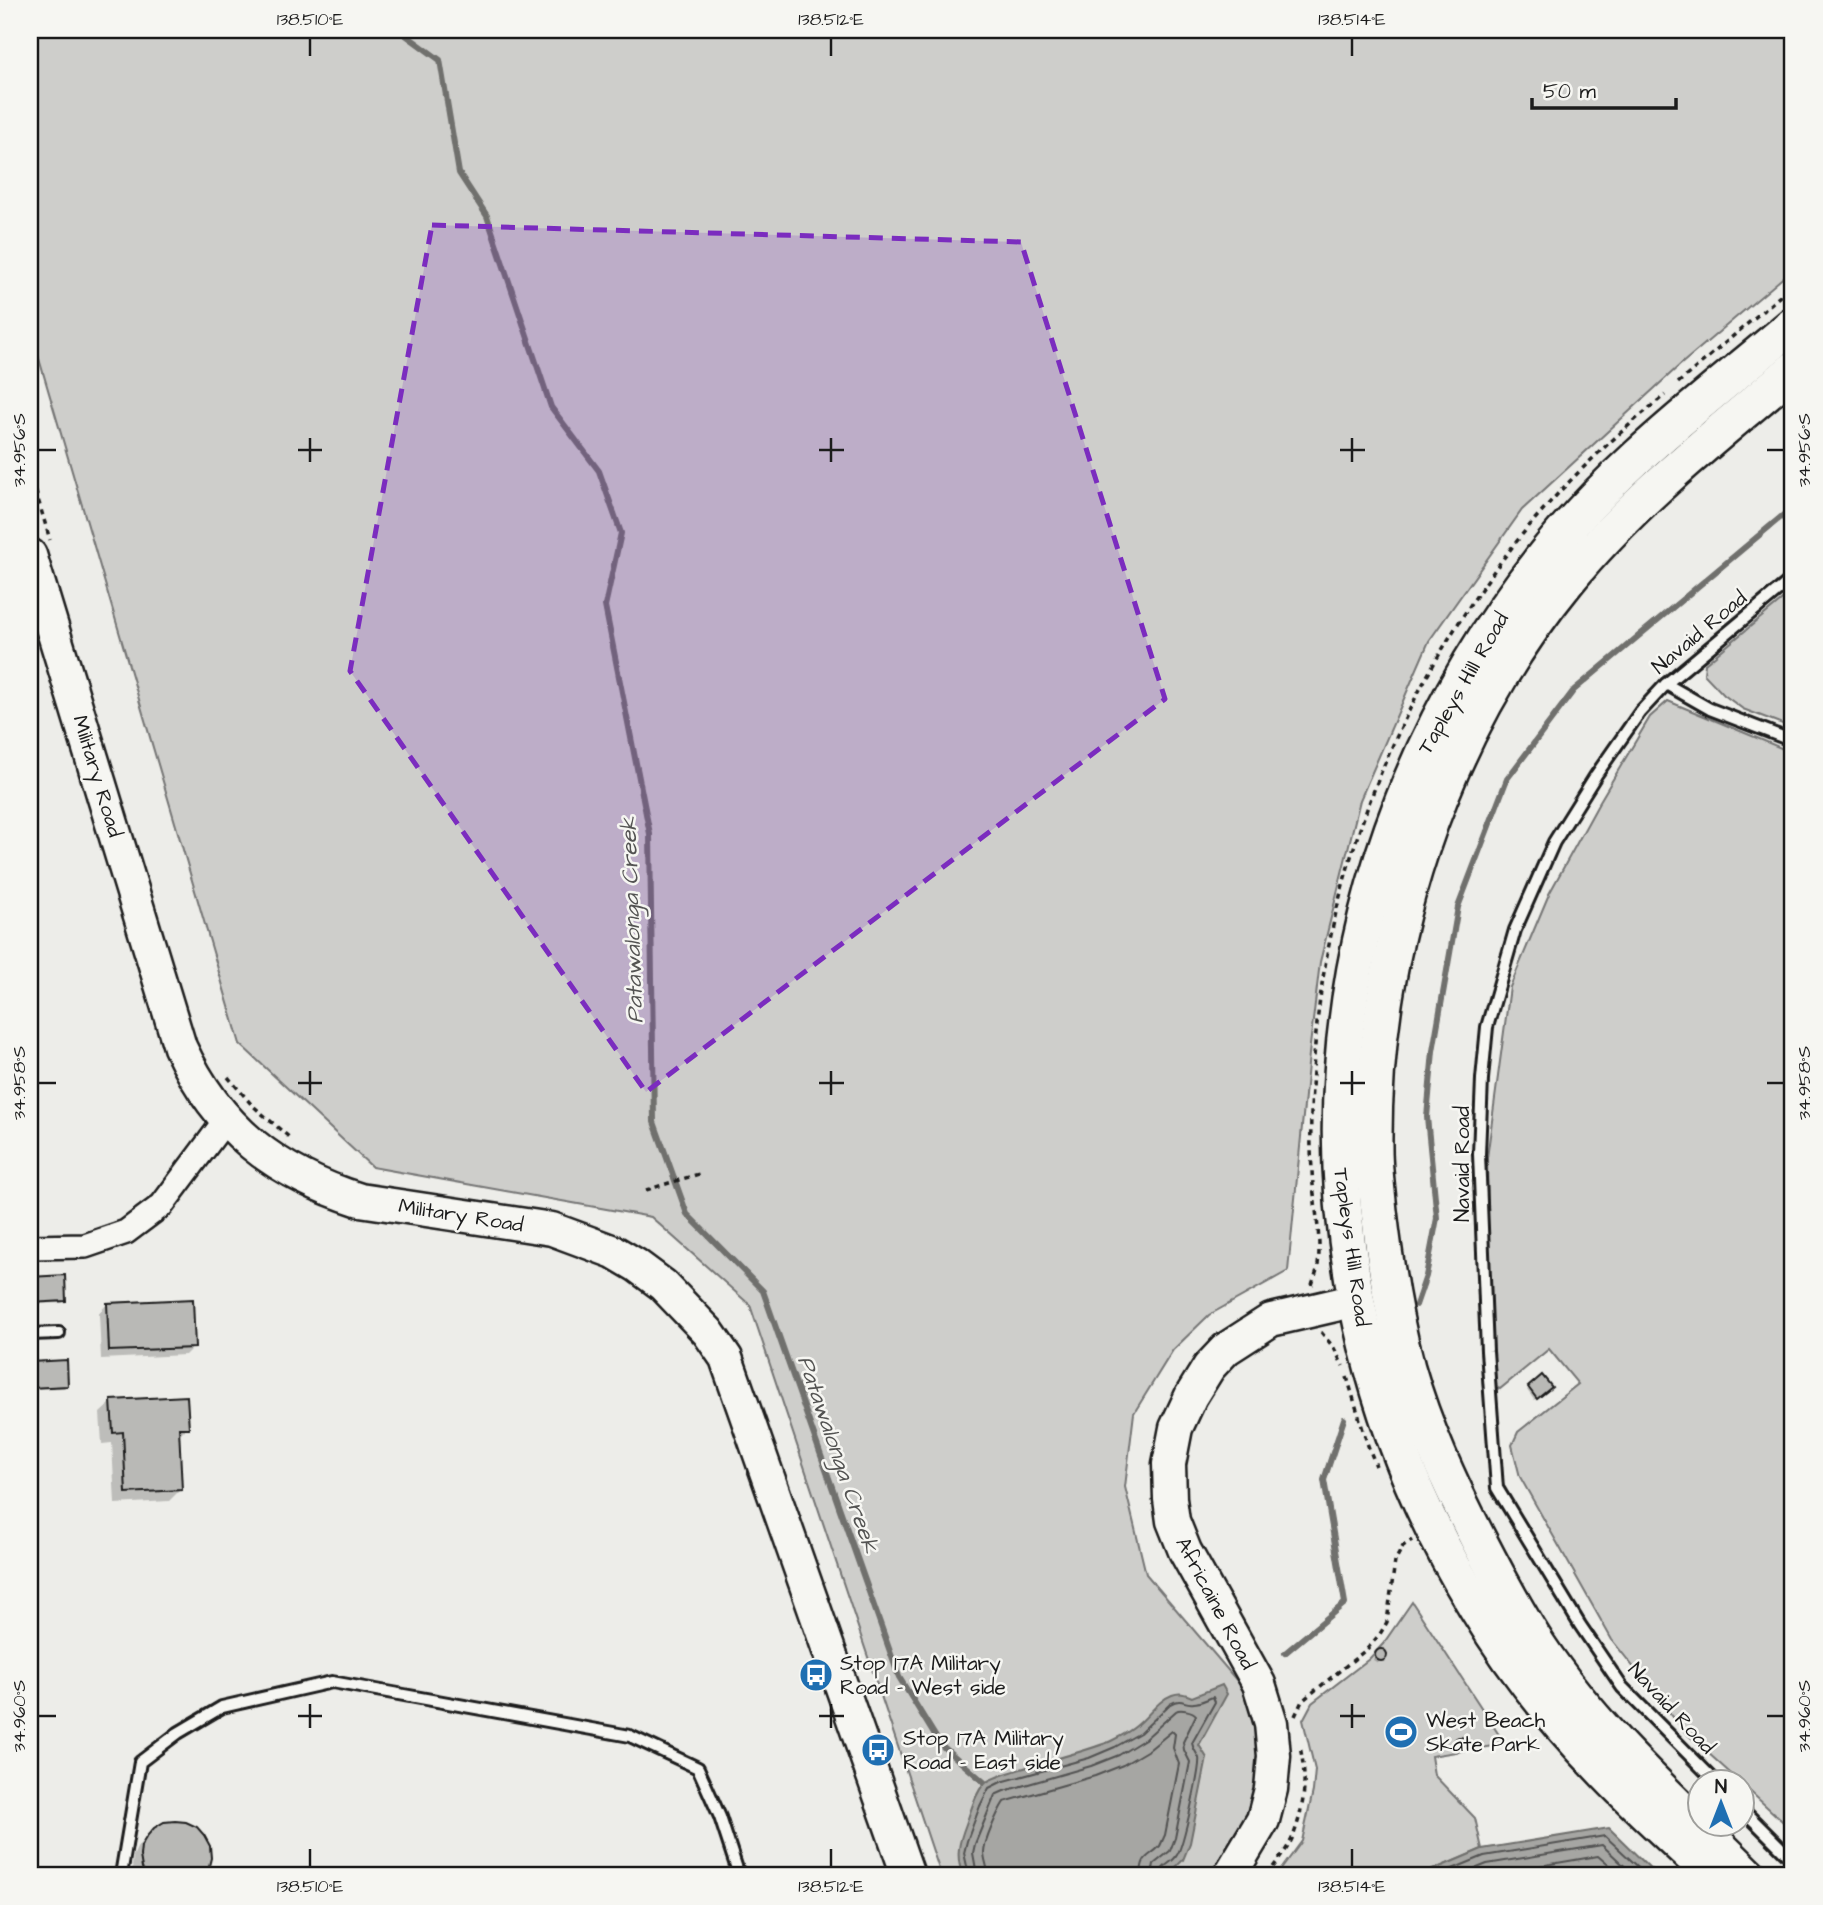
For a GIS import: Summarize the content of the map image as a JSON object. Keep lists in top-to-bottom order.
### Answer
{
  "streets": {
    "main road": ["Tapleys Hill Road"],
    "street": ["Military Road", "Africaine Road"],
    "lane": ["Navaid Road"]
  },
  "crossings": [
    ["Tapleys Hill Road", "Africaine Road"]
  ],
  "water": ["Patawalonga Creek"],
  "places": {
    "bus stop": ["Stop 17A Military Road - West side", "Stop 17A Military Road - East side"],
    "sports": ["West Beach Skate Park"]
  },
  "scale_bar": "50 m",
  "north": "top",
  "coordinates": [
    "138.510°E",
    "138.512°E",
    "138.514°E",
    "34.956°S",
    "34.958°S",
    "34.960°S"
  ]
}
